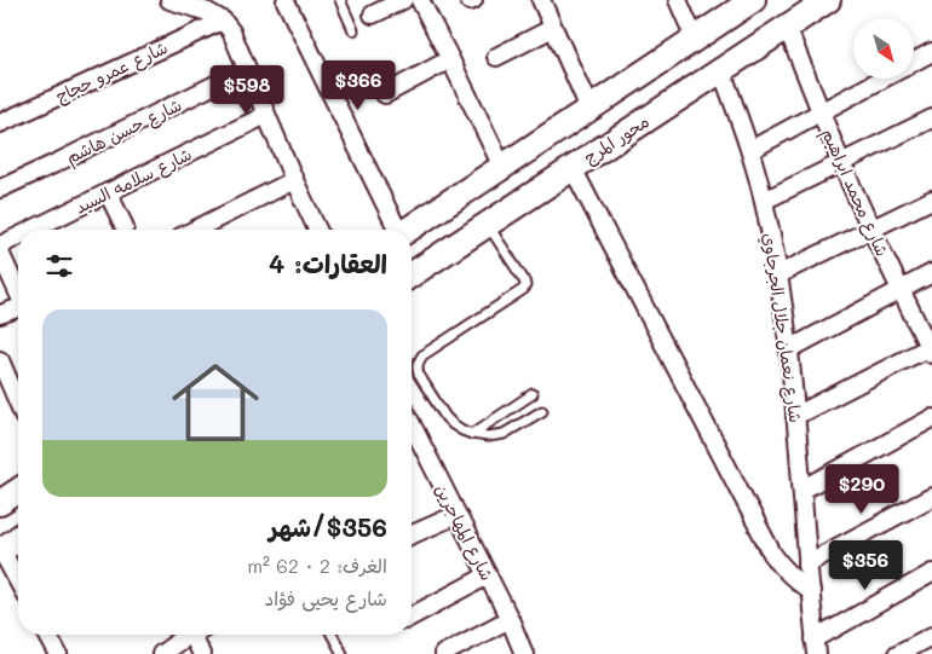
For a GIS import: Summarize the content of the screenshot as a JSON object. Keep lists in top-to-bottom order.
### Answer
{
  "streets": {
    "main road": ["محور المرج"],
    "street": [
      "شارع عمرو حجاج",
      "شارع حسن هاشم",
      "شارع سلامه السيد",
      "شارع محمد ابراهيم",
      "شارع نعمان جلال الجرجاوي",
      "شارع المهاجرين"
    ]
  },
  "crossings": [
    ["محور المرج", "شارع محمد ابراهيم"],
    ["محور المرج", "شارع نعمان جلال الجرجاوي"]
  ],
  "north": "bottom right",
  "page": {
    "price": [
      "$366",
      "$598",
      "$290",
      "$356"
    ],
    "heading": "العقارات: 4",
    "list": [
      {
        "name": "$356/شهر",
        "note": "الغرف: 2 · 62 m² · شارع يحيى فؤاد"
      }
    ]
  }
}
